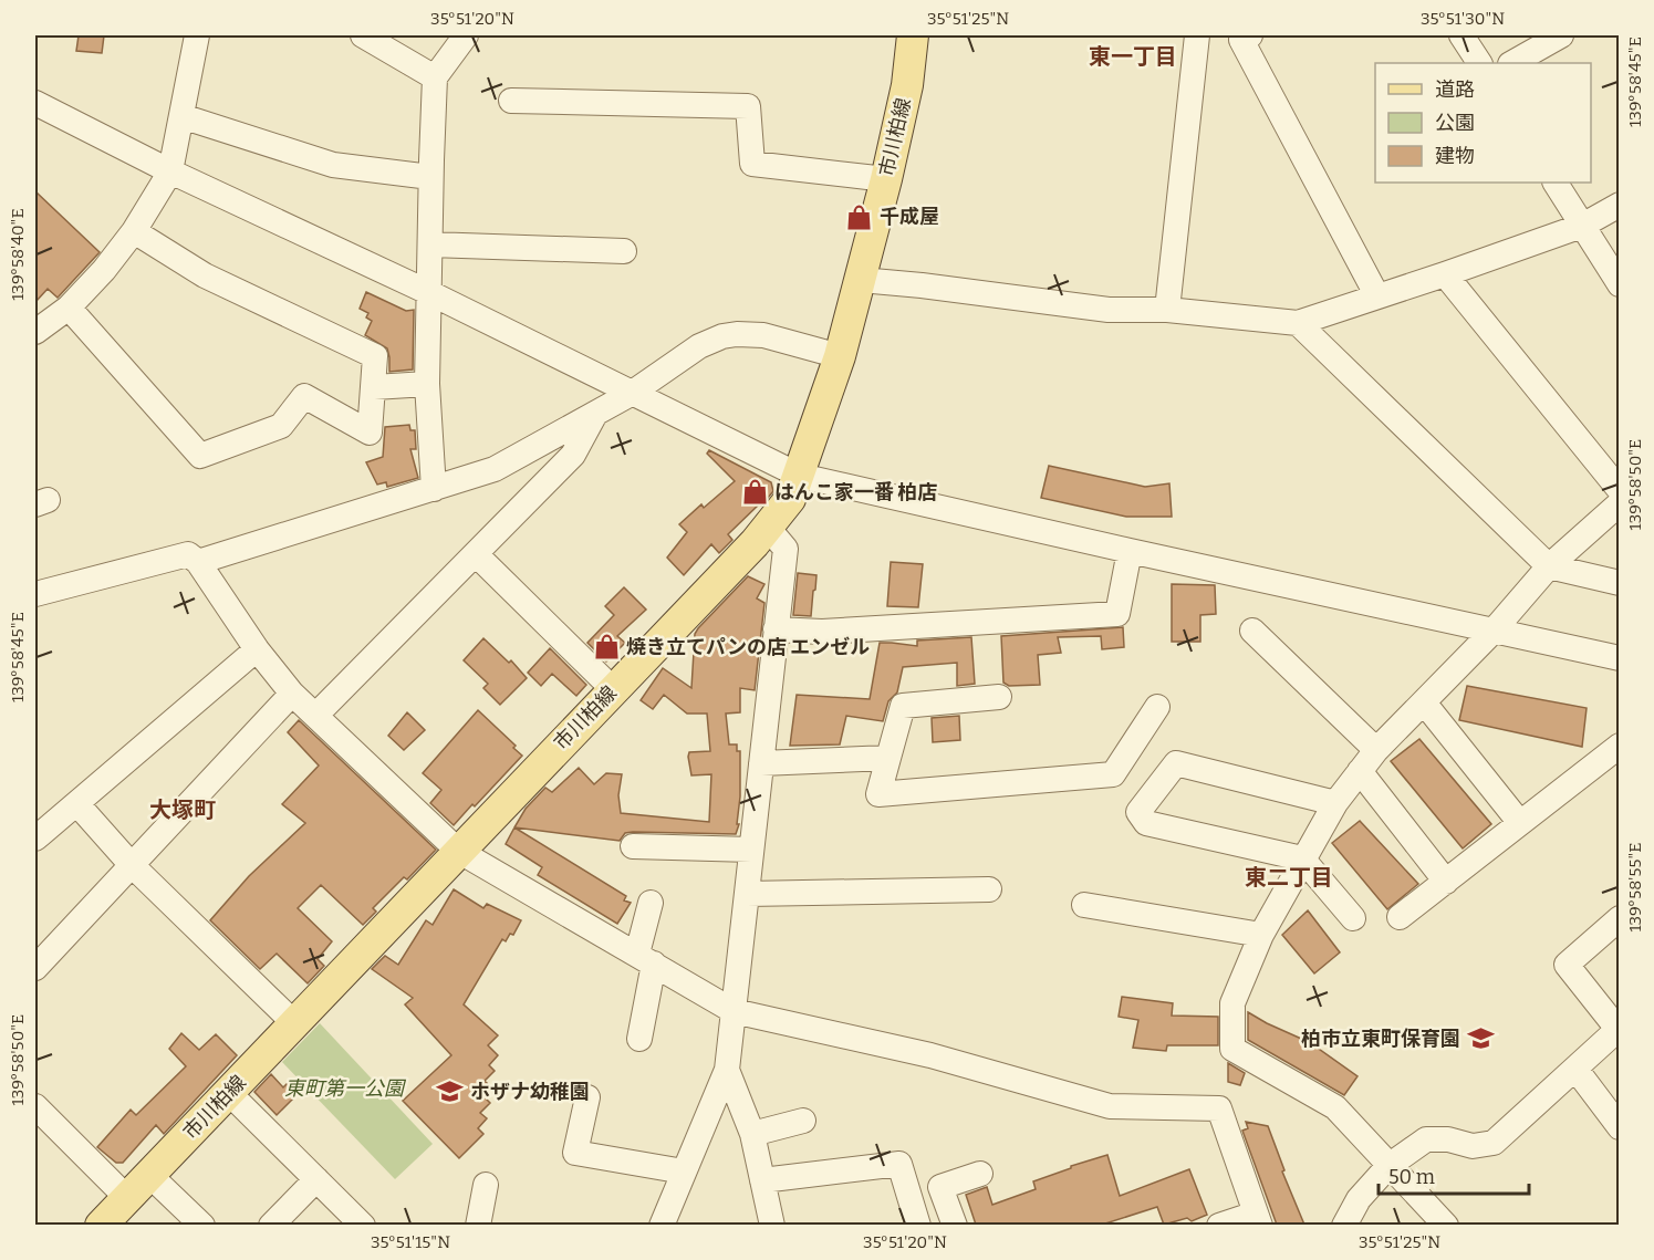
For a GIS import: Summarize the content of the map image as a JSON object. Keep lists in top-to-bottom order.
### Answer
{
  "streets": {
    "main road": ["市川柏線"]
  },
  "districts": ["東一丁目", "大塚町", "東二丁目"],
  "parks": ["東町第一公園"],
  "places": {
    "shop": ["千成屋", "はんこ家一番 柏店", "焼き立てパンの店 エンゼル"],
    "school or university": ["柏市立東町保育園", "ホザナ幼稚園"]
  },
  "legend": ["道路", "公園", "建物"],
  "scale_bar": "50 m",
  "coordinates": [
    "35°51'20\"N",
    "35°51'25\"N",
    "35°51'30\"N",
    "139°58'45\"E",
    "139°58'40\"E",
    "139°58'50\"E",
    "139°58'55\"E",
    "35°51'15\"N"
  ]
}
